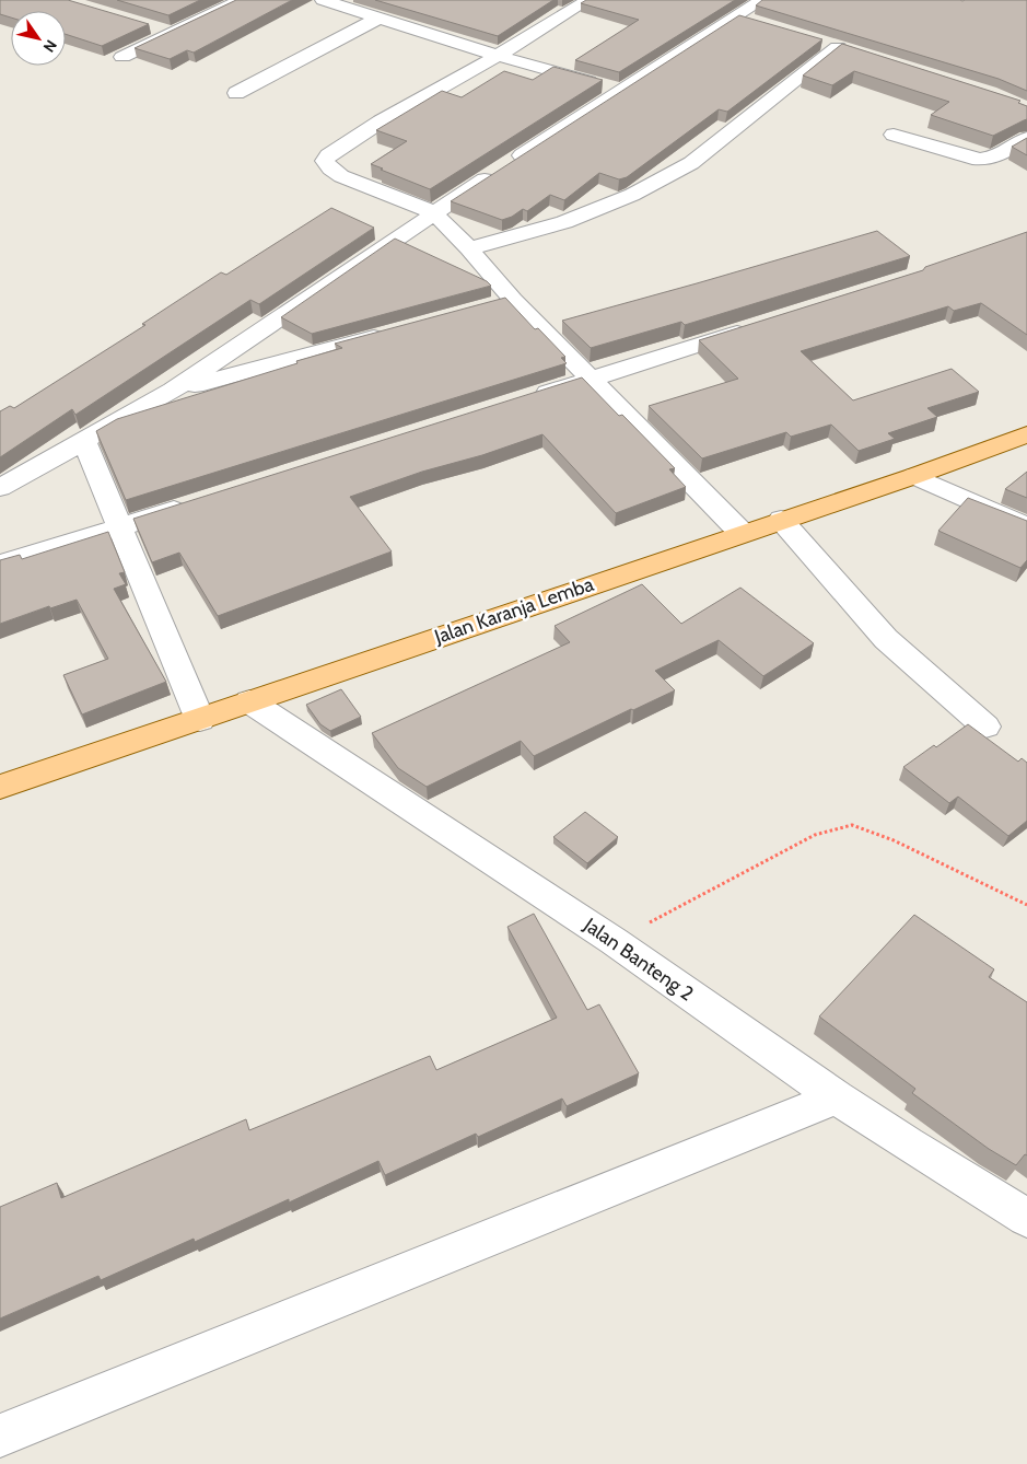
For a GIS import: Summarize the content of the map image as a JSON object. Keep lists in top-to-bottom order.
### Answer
{
  "streets": {
    "main road": ["Jalan Karanja Lemba"],
    "street": ["Jalan Banteng 2"]
  },
  "crossings": [
    ["Jalan Karanja Lemba", "Jalan Banteng 2"]
  ],
  "north": "bottom right"
}
